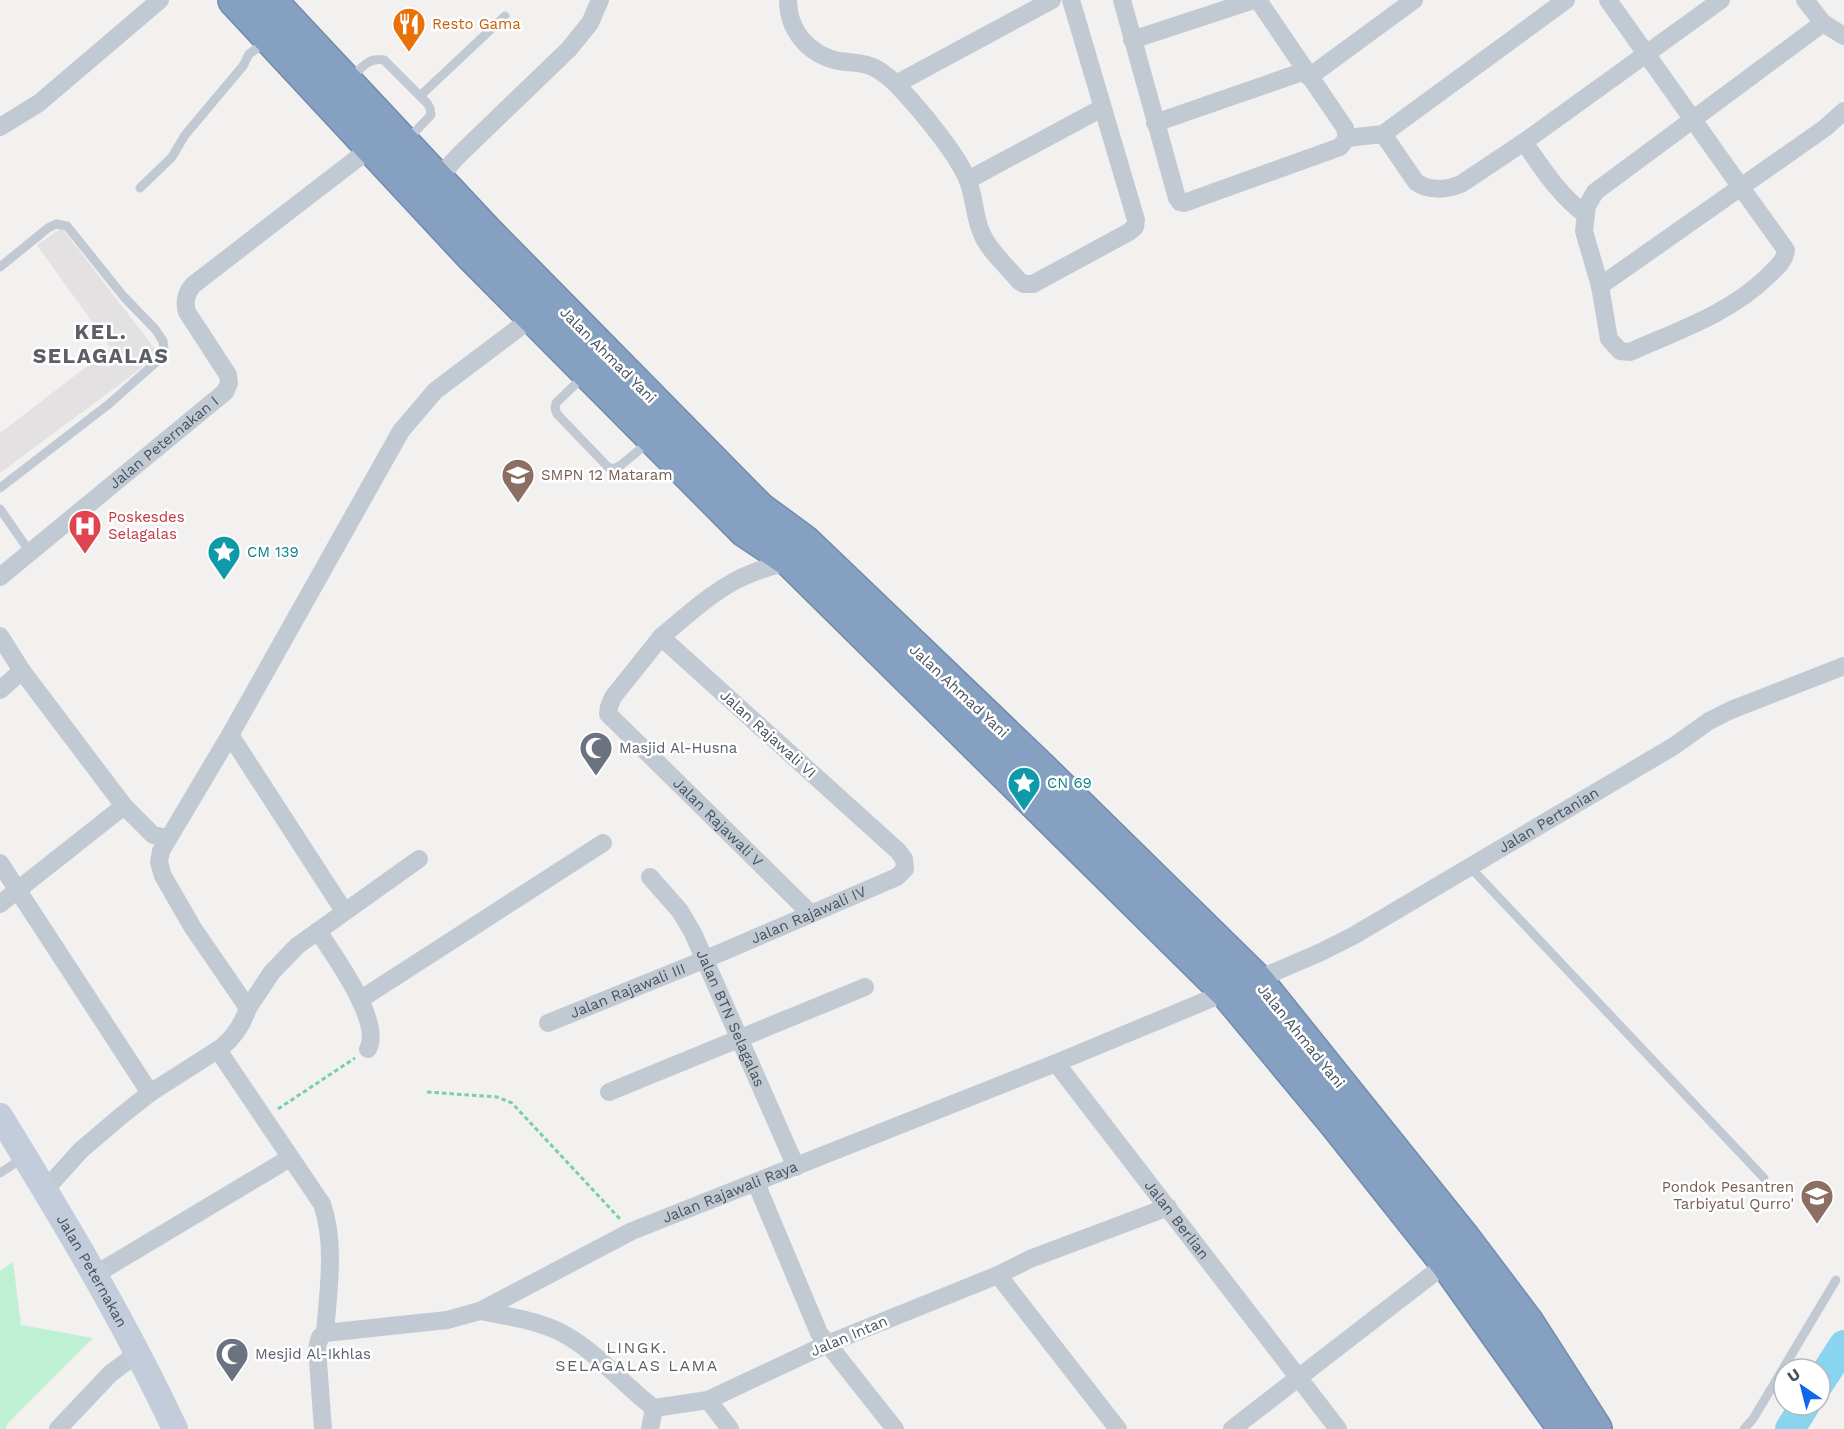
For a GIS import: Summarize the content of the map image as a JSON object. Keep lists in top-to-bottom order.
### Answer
{
  "streets": {
    "highway": ["Jalan Ahmad Yani"],
    "street": [
      "Jalan Peternakan I",
      "Jalan Rajawali VI",
      "Jalan Pertanian",
      "Jalan Rajawali V",
      "Jalan Rajawali IV",
      "Jalan Rajawali III",
      "Jalan BTN Selagalas",
      "Jalan Rajawali Raya",
      "Jalan Berlian",
      "Jalan Peternakan",
      "Jalan Intan"
    ]
  },
  "crossings": [
    ["Jalan Ahmad Yani", "Jalan Peternakan I"],
    ["Jalan Ahmad Yani", "Jalan Pertanian"],
    ["Jalan Ahmad Yani", "Jalan Rajawali Raya"],
    ["Jalan Rajawali VI", "Jalan Rajawali V"],
    ["Jalan Rajawali VI", "Jalan Rajawali IV"],
    ["Jalan Pertanian", "Jalan Rajawali Raya"],
    ["Jalan Rajawali V", "Jalan Rajawali IV"],
    ["Jalan Rajawali IV", "Jalan Rajawali III"],
    ["Jalan Rajawali IV", "Jalan BTN Selagalas"],
    ["Jalan Rajawali III", "Jalan BTN Selagalas"],
    ["Jalan BTN Selagalas", "Jalan Rajawali Raya"],
    ["Jalan Rajawali Raya", "Jalan Berlian"],
    ["Jalan Berlian", "Jalan Intan"]
  ],
  "districts": ["KEL. SELAGALAS", "LINGK. SELAGALAS LAMA"],
  "places": {
    "restaurant": ["Resto Gama"],
    "school or university": ["SMPN 12 Mataram", "Pondok Pesantren Tarbiyatul Qurro'"],
    "hospital": ["Poskesdes Selagalas"],
    "place": ["CM 139", "CN 69"],
    "mosque": ["Masjid Al-Husna", "Mesjid Al-Ikhlas"]
  },
  "north": "top left"
}
